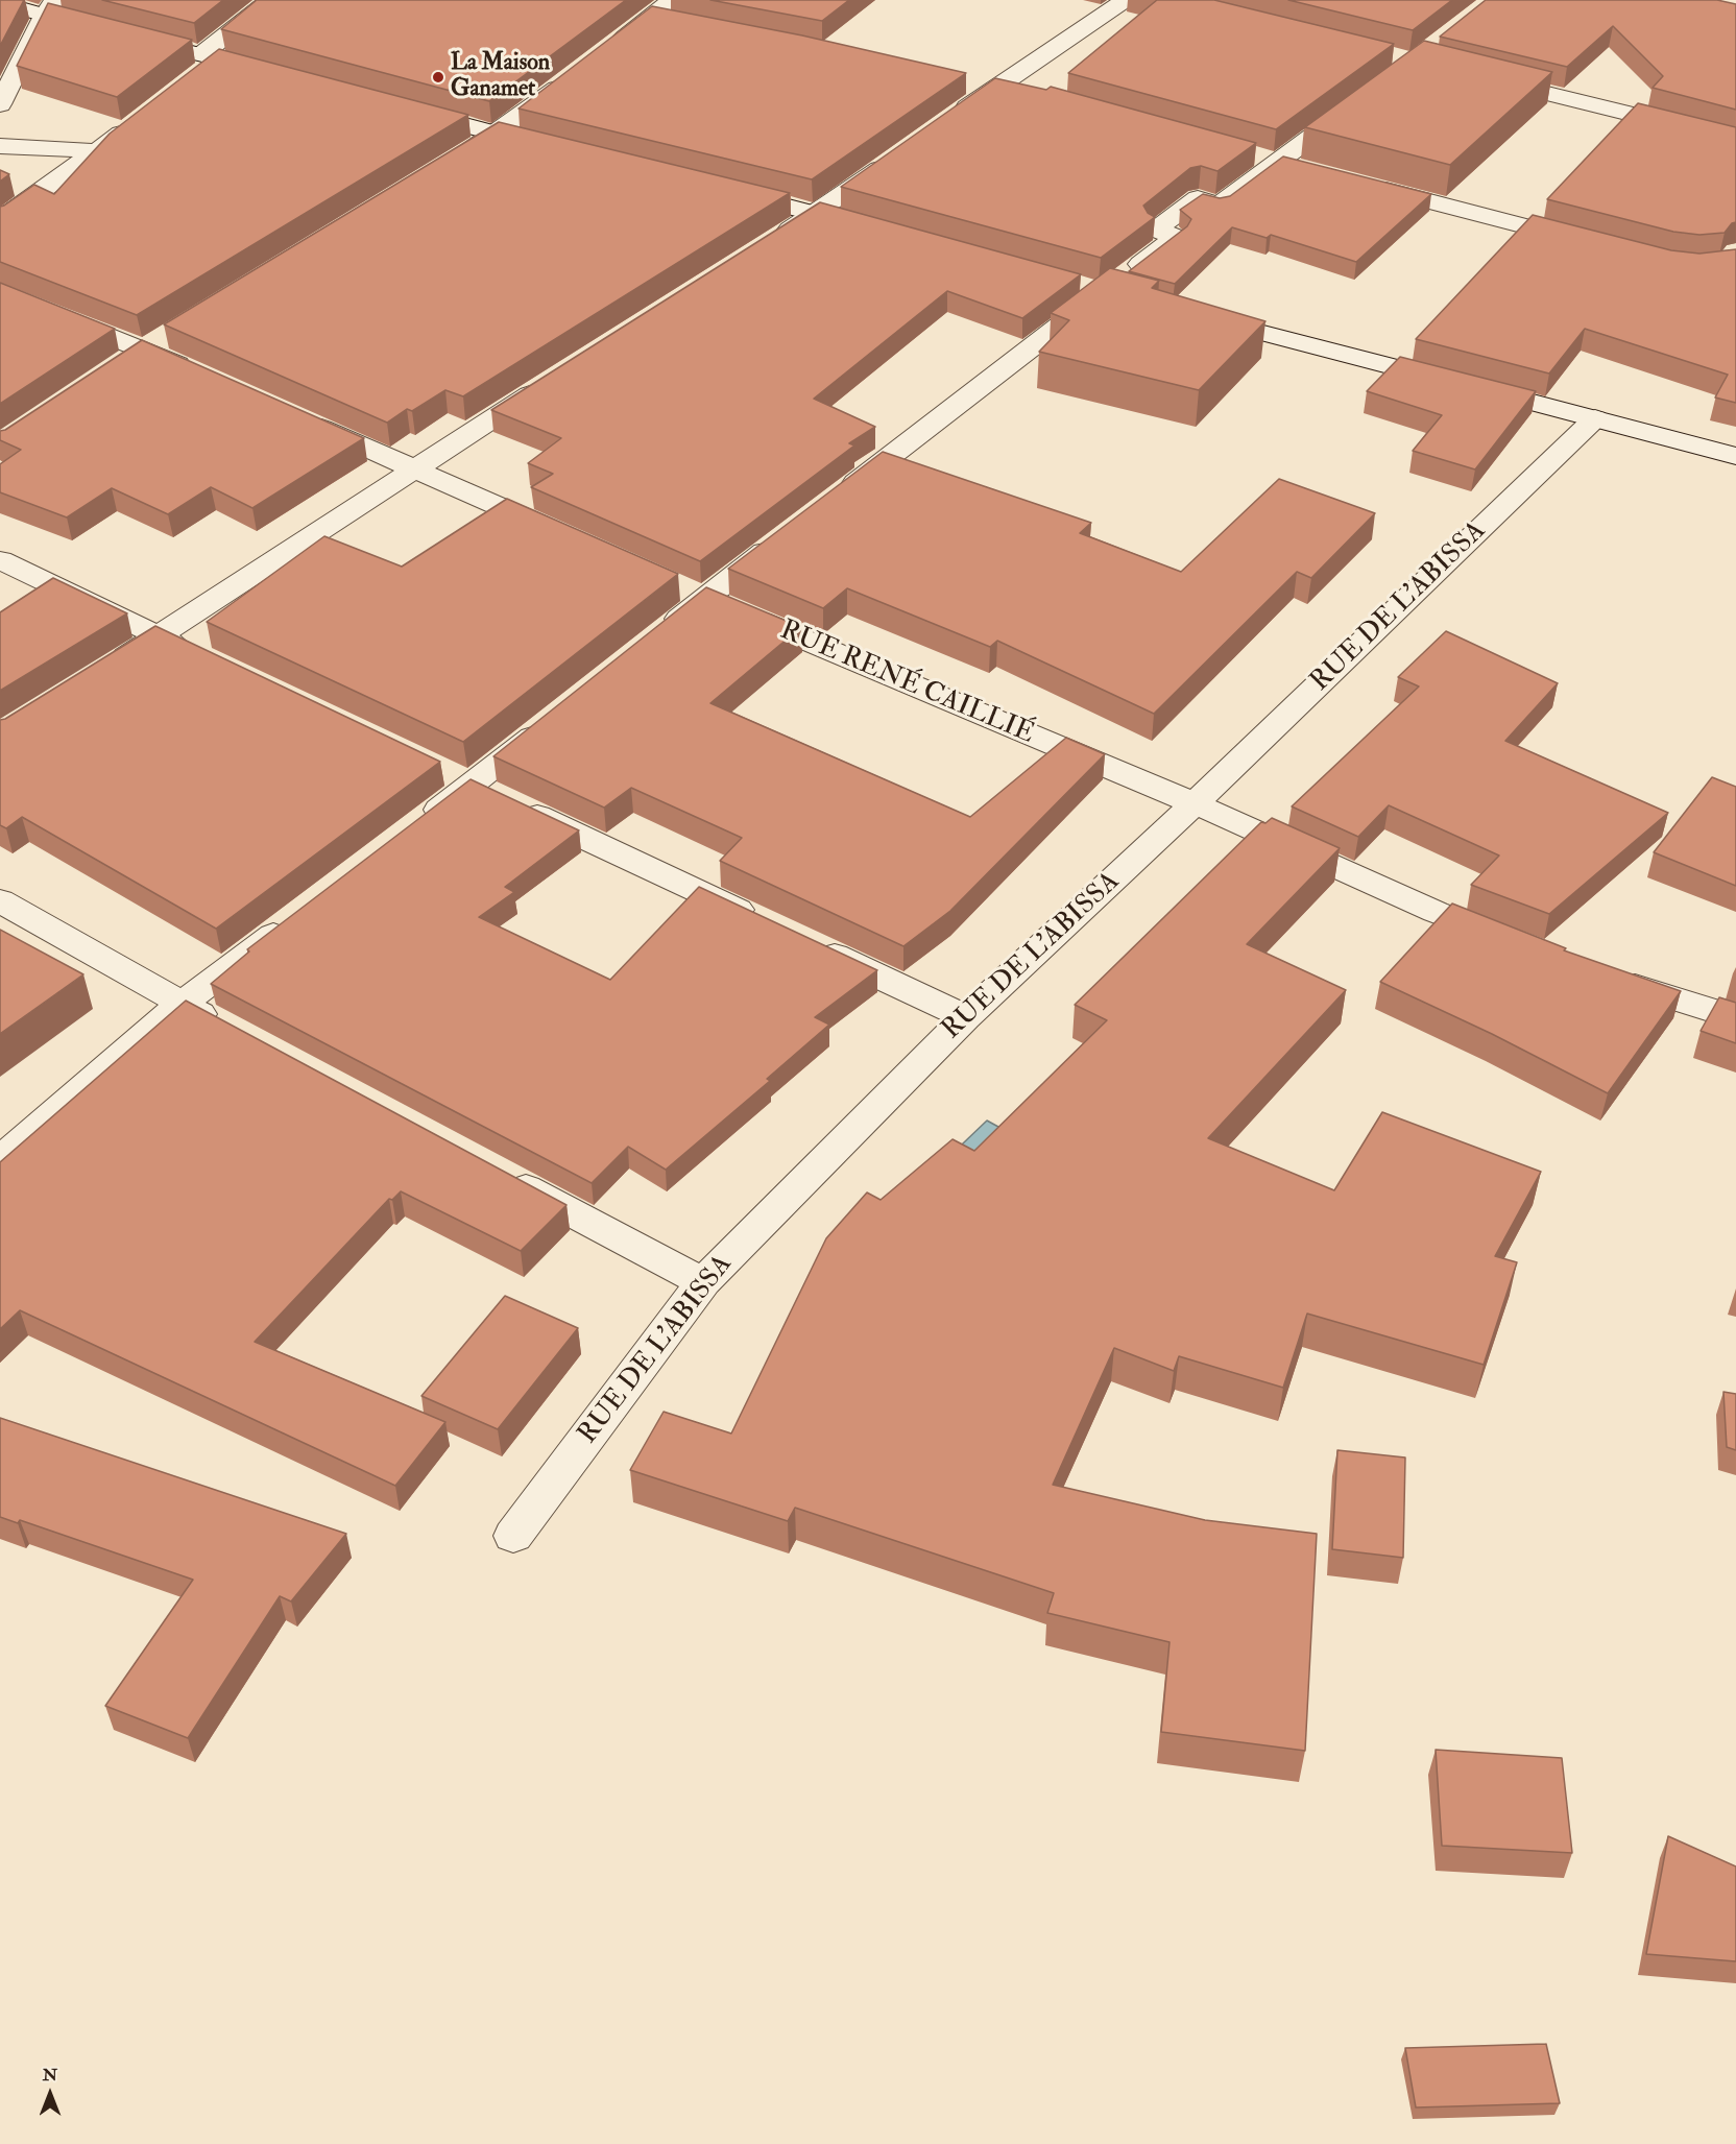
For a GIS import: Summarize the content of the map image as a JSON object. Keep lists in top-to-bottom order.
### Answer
{
  "streets": {
    "street": ["RUE DE L'ABISSA", "RUE RENÉ CAILLIÉ"]
  },
  "crossings": [
    ["RUE DE L'ABISSA", "RUE RENÉ CAILLIÉ"]
  ],
  "places": ["La Maison Ganamet"],
  "north": "top"
}
